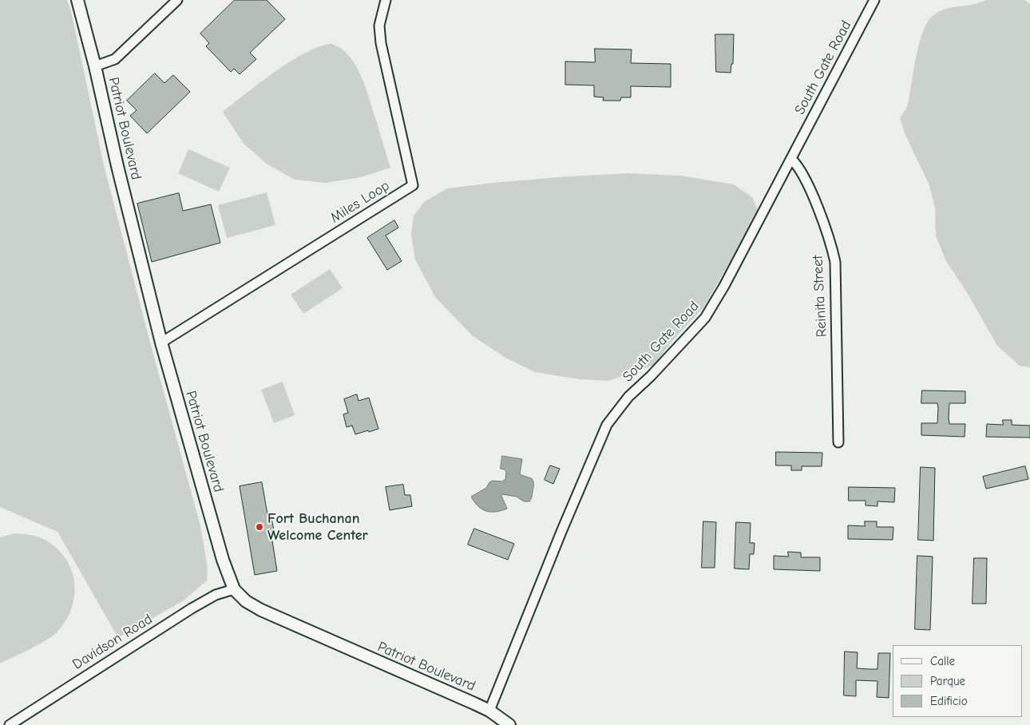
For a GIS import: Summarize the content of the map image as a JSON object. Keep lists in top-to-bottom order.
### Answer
{
  "streets": {
    "street": [
      "South Gate Road",
      "Patriot Boulevard",
      "Miles Loop",
      "Reinita Street",
      "Davidson Road"
    ]
  },
  "crossings": [
    ["South Gate Road", "Patriot Boulevard"],
    ["South Gate Road", "Reinita Street"],
    ["Patriot Boulevard", "Miles Loop"],
    ["Patriot Boulevard", "Davidson Road"]
  ],
  "places": ["Fort Buchanan Welcome Center"],
  "legend": ["Calle", "Parque", "Edificio"]
}
